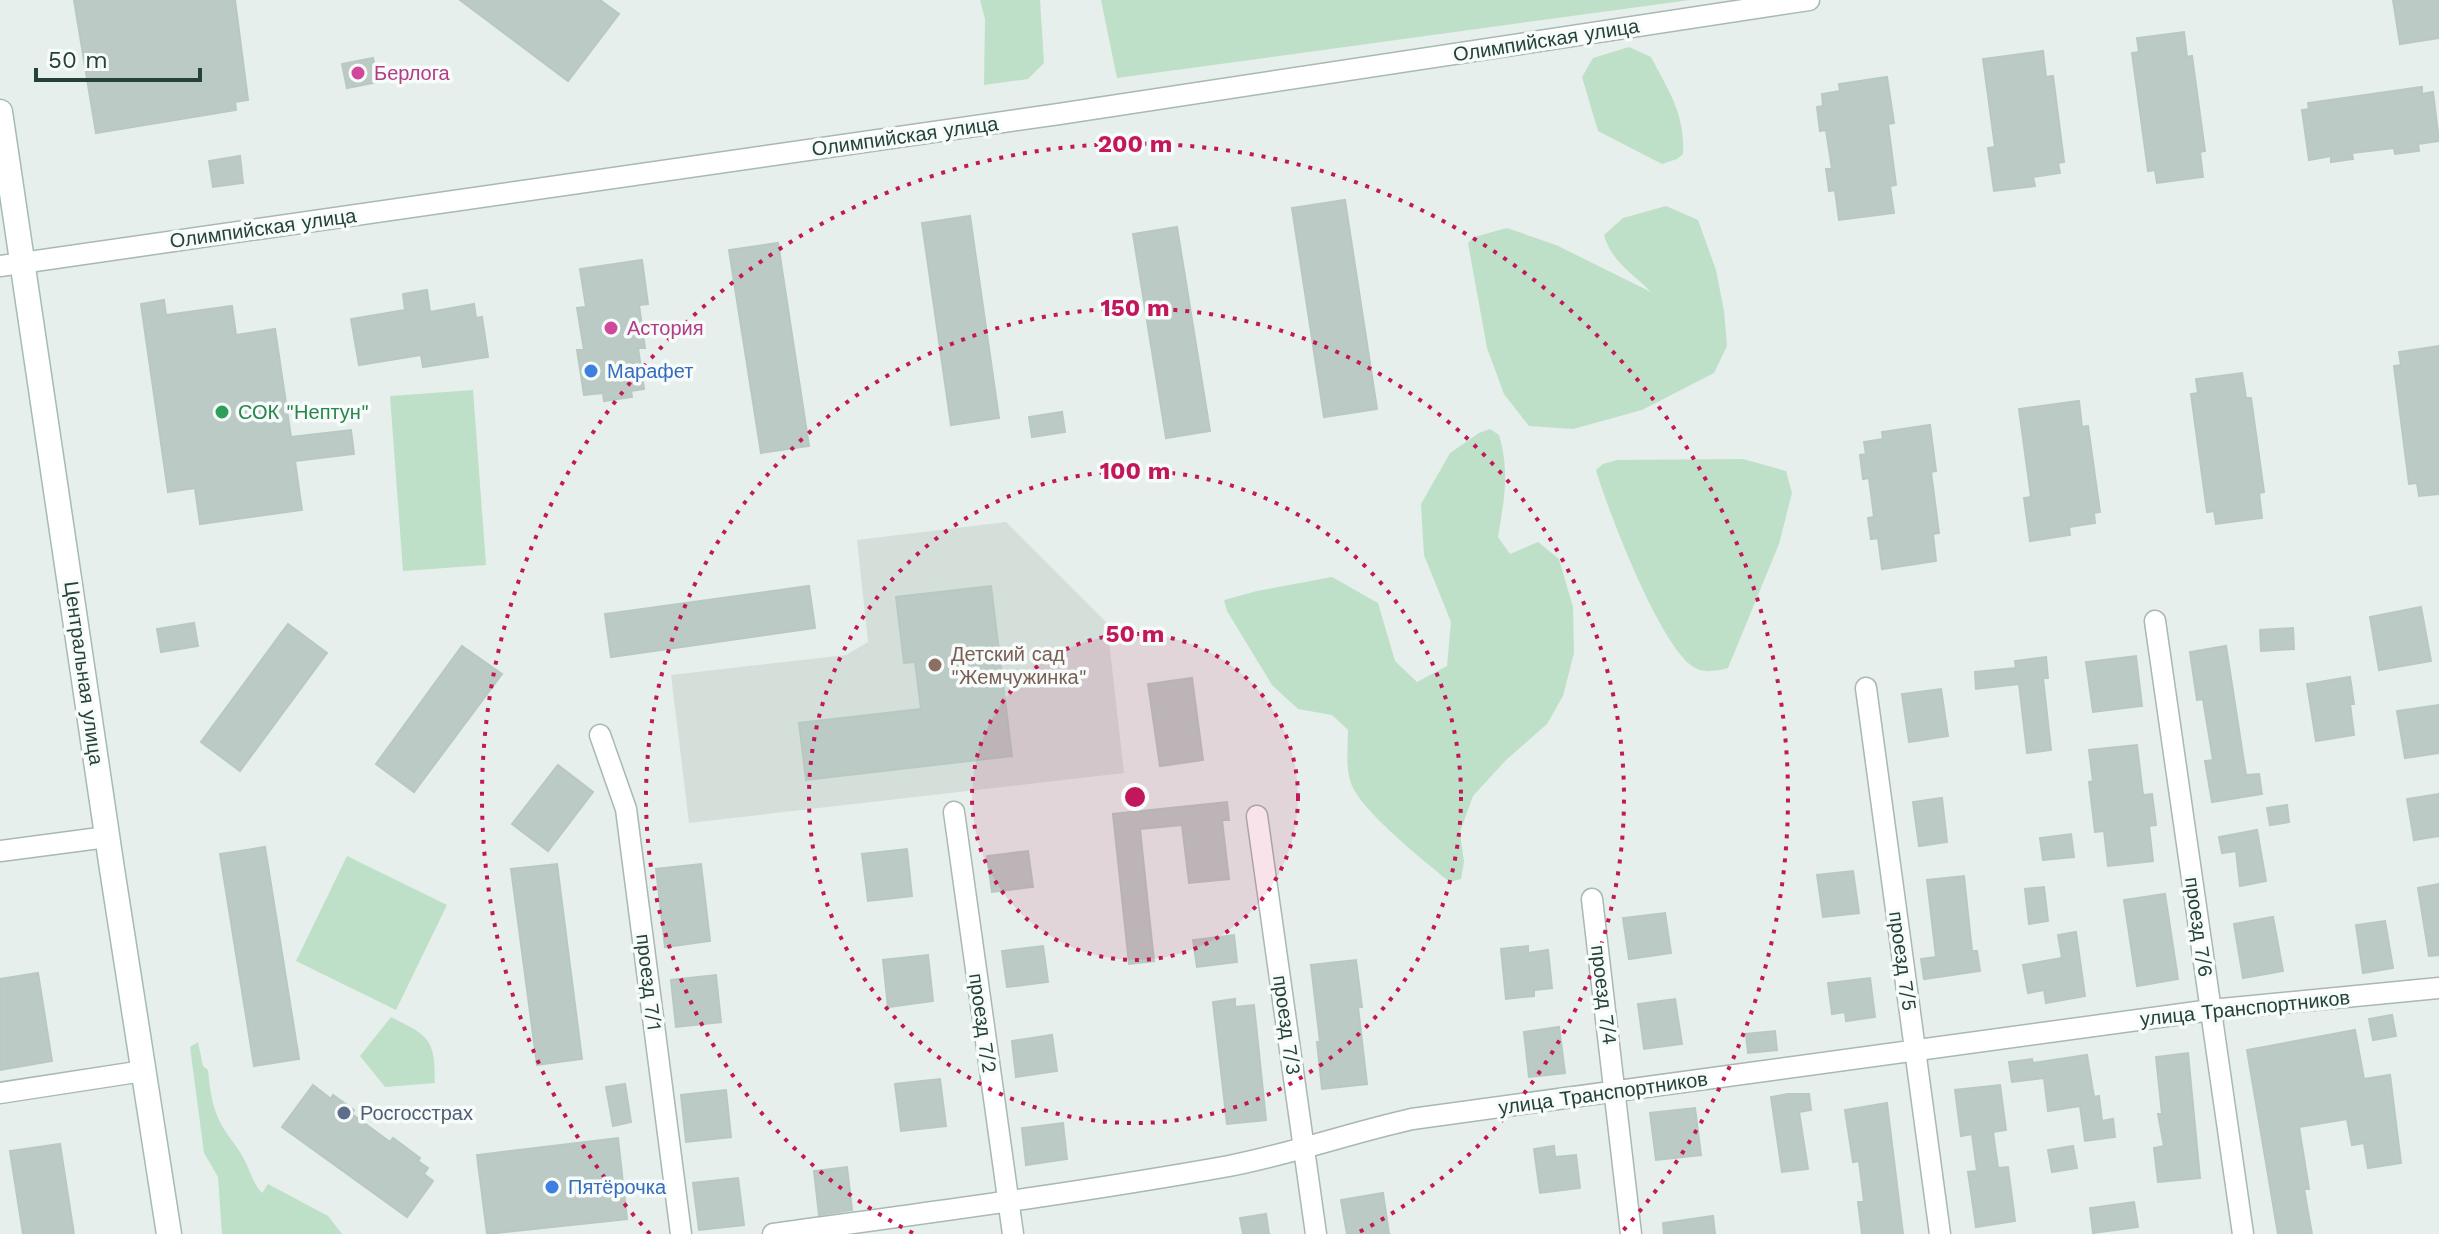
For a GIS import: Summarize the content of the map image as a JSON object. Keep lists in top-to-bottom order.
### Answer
{
  "streets": {
    "street": [
      "Олимпийская улица",
      "Центральная улица",
      "проезд 7/6",
      "проезд 7/5",
      "проезд 7/1",
      "проезд 7/4",
      "улица Транспортников",
      "проезд 7/2",
      "проезд 7/3"
    ]
  },
  "crossings": [
    ["Олимпийская улица", "Центральная улица"],
    ["проезд 7/6", "улица Транспортников"],
    ["проезд 7/5", "улица Транспортников"],
    ["проезд 7/4", "улица Транспортников"],
    ["улица Транспортников", "проезд 7/2"],
    ["улица Транспортников", "проезд 7/3"]
  ],
  "places": [
    "Берлога",
    "Астория",
    "Марафет",
    "СОК \"Нептун\"",
    "Детский сад \"Жемчужинка\"",
    "Росгосстрах",
    "Пятёрочка"
  ],
  "scale_bar": "50 m",
  "rings": [
    "200 m",
    "150 m",
    "100 m",
    "50 m"
  ]
}
